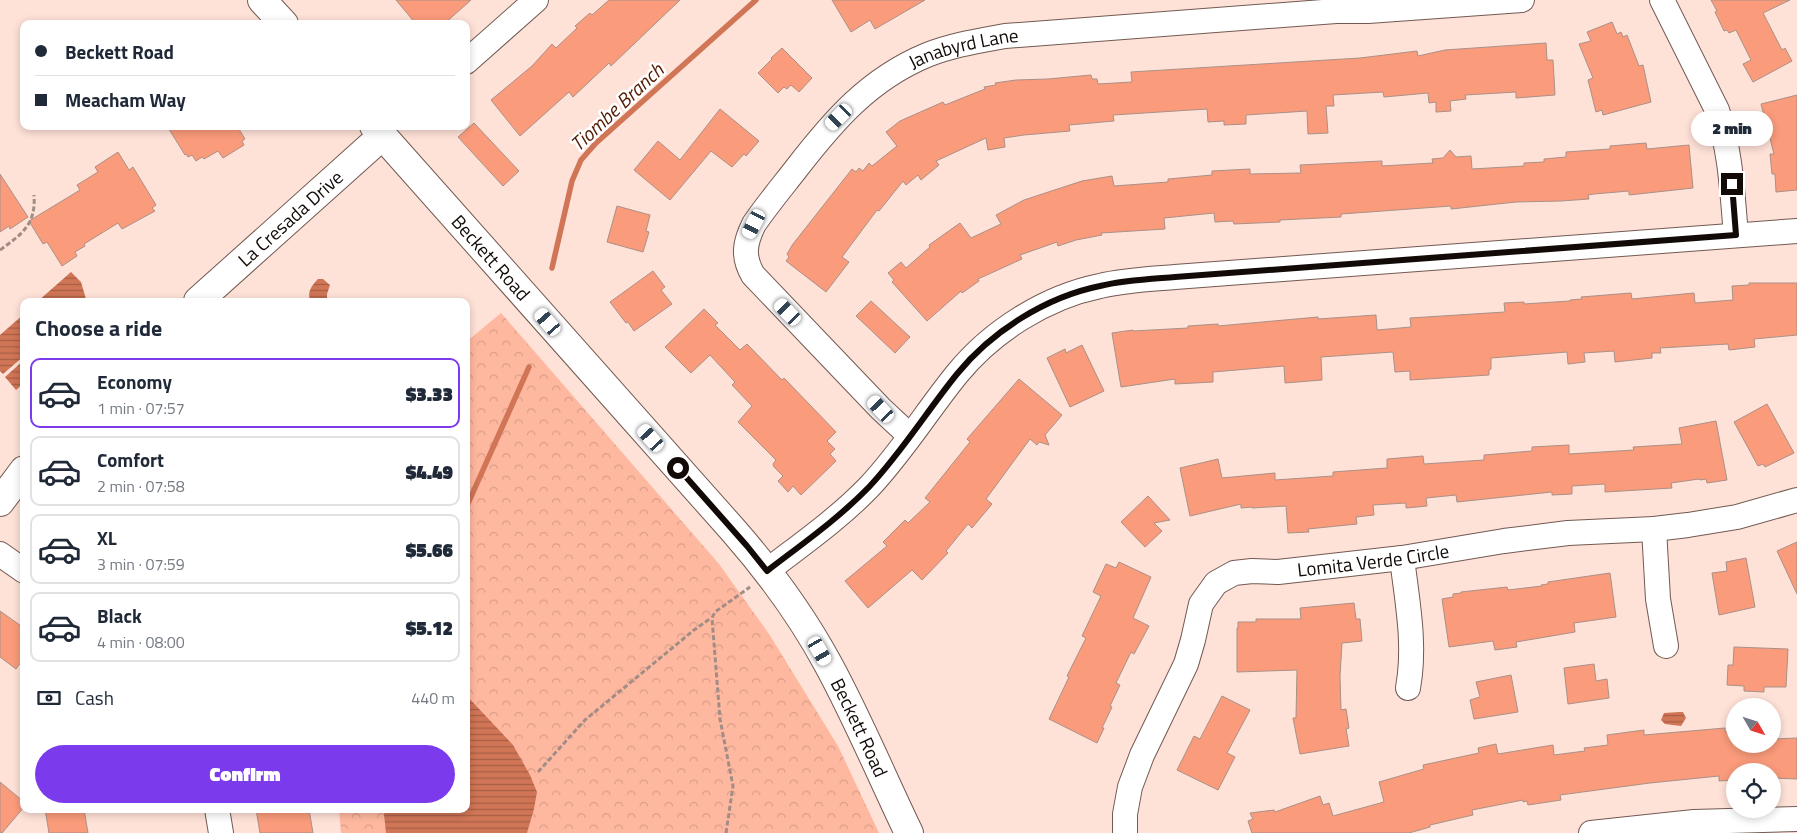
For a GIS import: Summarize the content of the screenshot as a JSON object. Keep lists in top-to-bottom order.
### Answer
{
  "streets": {
    "street": [
      "Janabyrd Lane",
      "La Cresada Drive",
      "Beckett Road",
      "Lomita Verde Circle"
    ]
  },
  "crossings": [
    ["La Cresada Drive", "Beckett Road"]
  ],
  "water": ["Tiombe Branch"],
  "north": "bottom right",
  "page": {
    "banner": ["Beckett Road", "Meacham Way"],
    "bubble": "2 min",
    "heading": "Choose a ride",
    "list": [
      {
        "name": "Economy",
        "note": "1 min · 07:57",
        "value": "$3.33"
      },
      {
        "name": "Comfort",
        "note": "2 min · 07:58",
        "value": "$4.49"
      },
      {
        "name": "XL",
        "note": "3 min · 07:59",
        "value": "$5.66"
      },
      {
        "name": "Black",
        "note": "4 min · 08:00",
        "value": "$5.12"
      }
    ],
    "pay": ["Cash", "440 m"],
    "buttons": "Confirm"
  }
}
